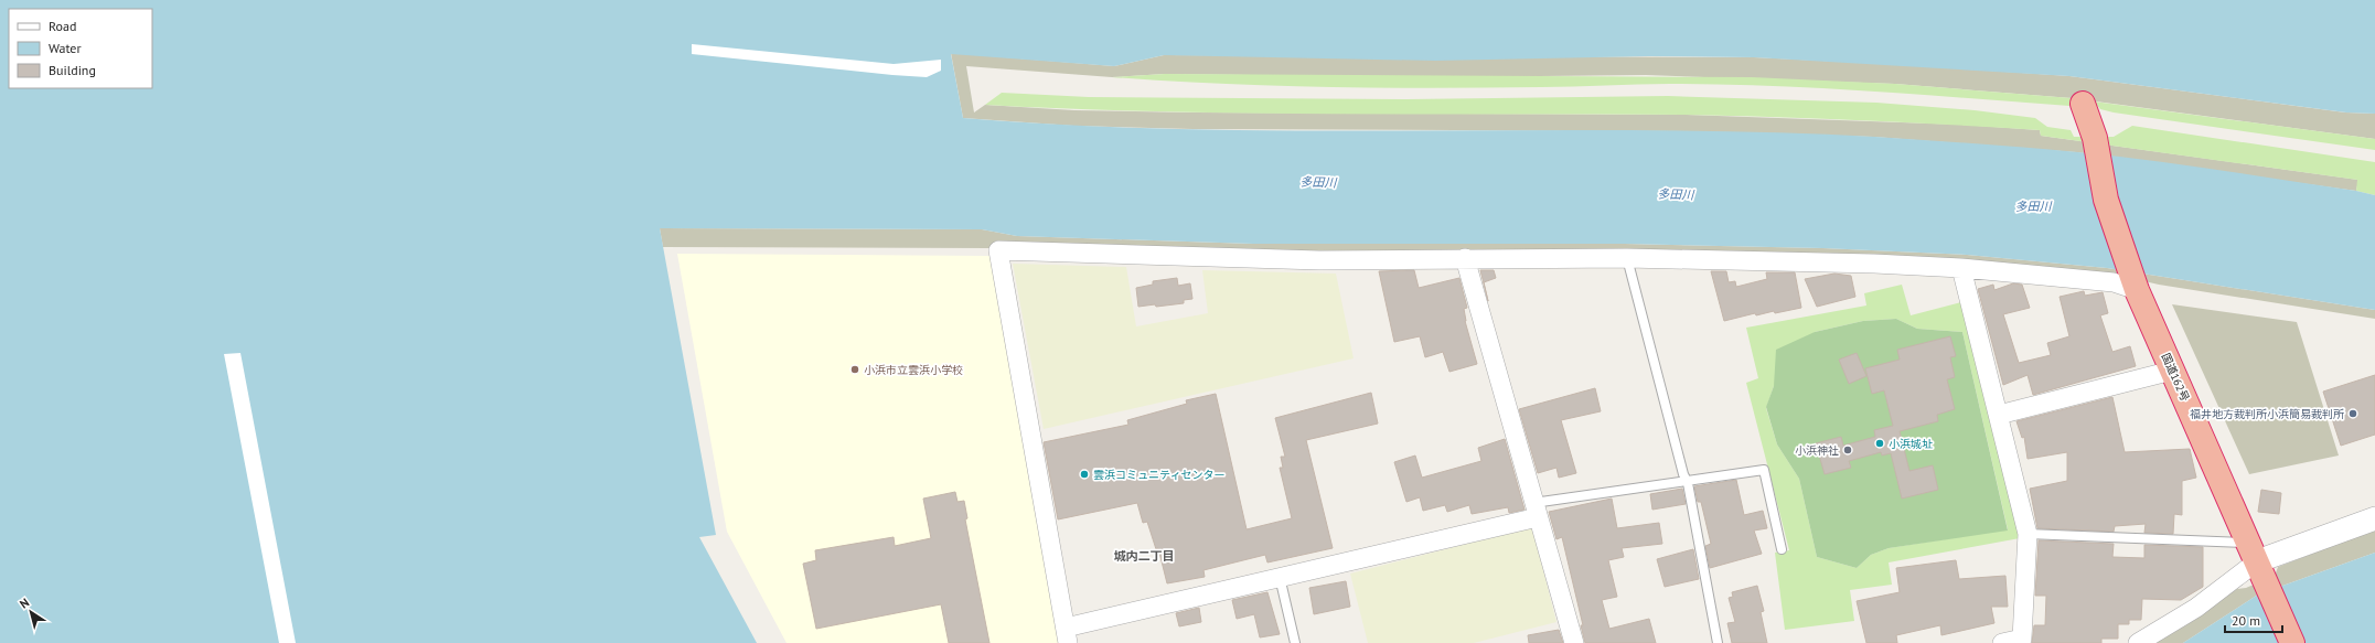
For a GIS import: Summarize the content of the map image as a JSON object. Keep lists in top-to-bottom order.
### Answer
{
  "streets": {
    "highway": ["国道162号"]
  },
  "districts": ["城内二丁目"],
  "water": ["多田川"],
  "places": [
    "小浜市立雲浜小学校",
    "福井地方裁判所小浜簡易裁判所",
    "小浜城址",
    "小浜神社",
    "雲浜コミュニティセンター"
  ],
  "legend": ["Road", "Water", "Building"],
  "scale_bar": "20 m",
  "north": "top left"
}
